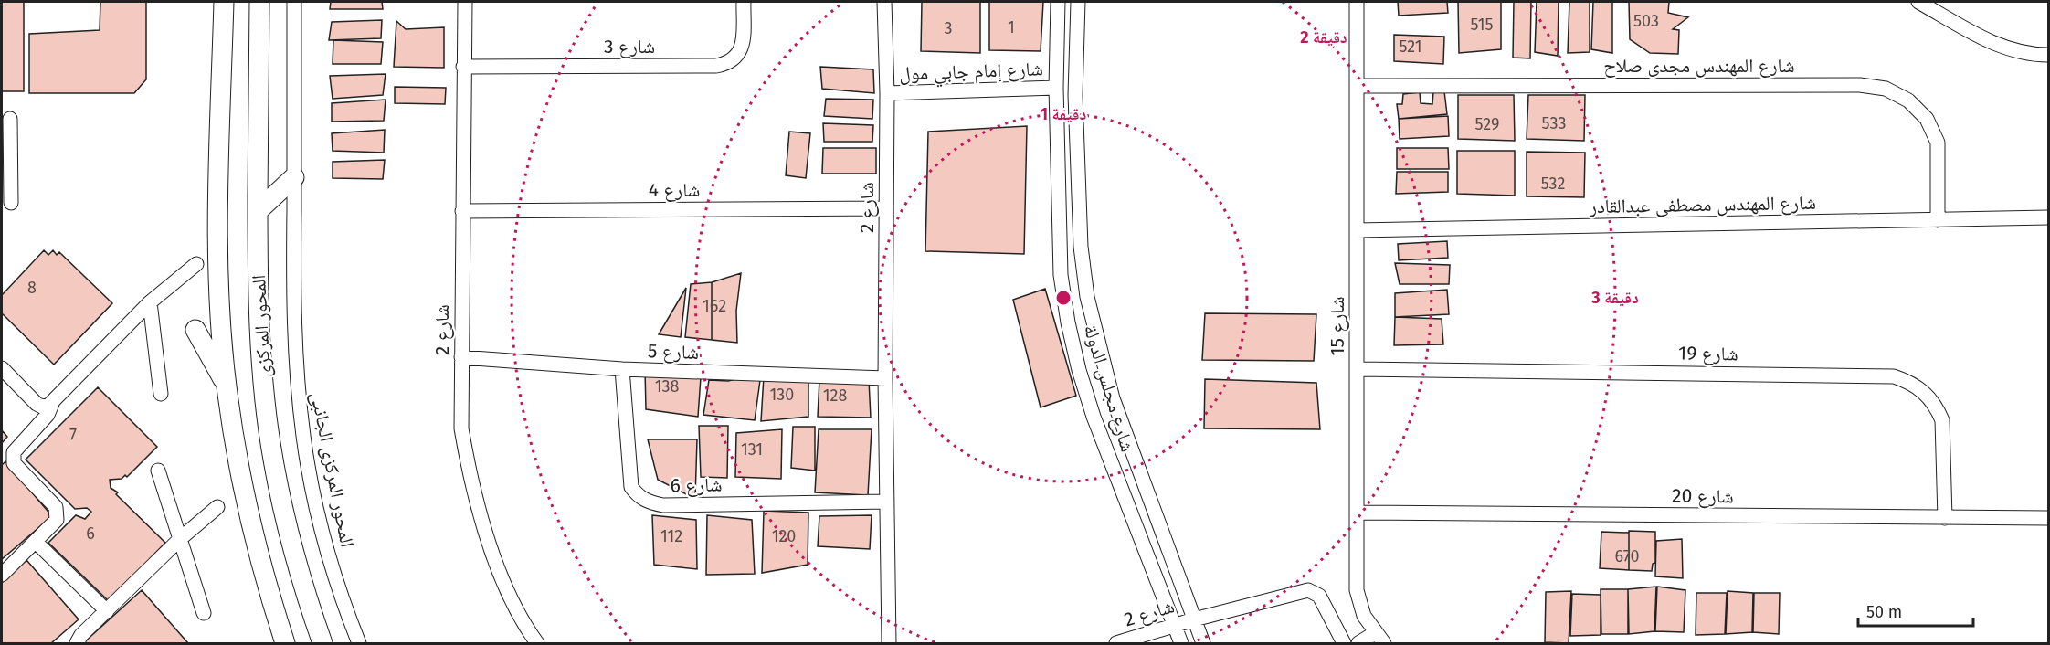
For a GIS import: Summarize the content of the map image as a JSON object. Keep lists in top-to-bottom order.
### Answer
{
  "streets": {
    "main road": ["المحور المركزى"],
    "street": [
      "شارع 3",
      "شارع المهندس مجدى صلاح",
      "شارع إمام جابي مول",
      "شارع 4",
      "شارع المهندس مصطفى عبدالقادر",
      "شارع 2",
      "شارع 15",
      "شارع 5",
      "شارع 19",
      "شارع مجلس الدولة",
      "المحور المركزى الجانبى",
      "شارع 6",
      "شارع 20"
    ]
  },
  "crossings": [
    ["شارع 3", "شارع 2"],
    ["شارع المهندس مجدى صلاح", "شارع المهندس مصطفى عبدالقادر"],
    ["شارع المهندس مجدى صلاح", "شارع 15"],
    ["شارع إمام جابي مول", "شارع 2"],
    ["شارع إمام جابي مول", "شارع مجلس الدولة"],
    ["شارع 4", "شارع 2"],
    ["شارع المهندس مصطفى عبدالقادر", "شارع 15"],
    ["شارع 2", "شارع 5"],
    ["شارع 2", "شارع مجلس الدولة"],
    ["شارع 2", "شارع 6"],
    ["شارع 15", "شارع 19"],
    ["شارع 15", "شارع 20"],
    ["شارع 5", "شارع 6"],
    ["شارع 19", "شارع 20"]
  ],
  "house_numbers": [
    "503",
    "515",
    "1",
    "3",
    "521",
    "533",
    "529",
    "532",
    "8",
    "162",
    "138",
    "130",
    "128",
    "7",
    "131",
    "6",
    "112",
    "120",
    "670"
  ],
  "scale_bar": "50 m",
  "rings": ["2 دقيقة", "1 دقيقة", "3 دقيقة"]
}
